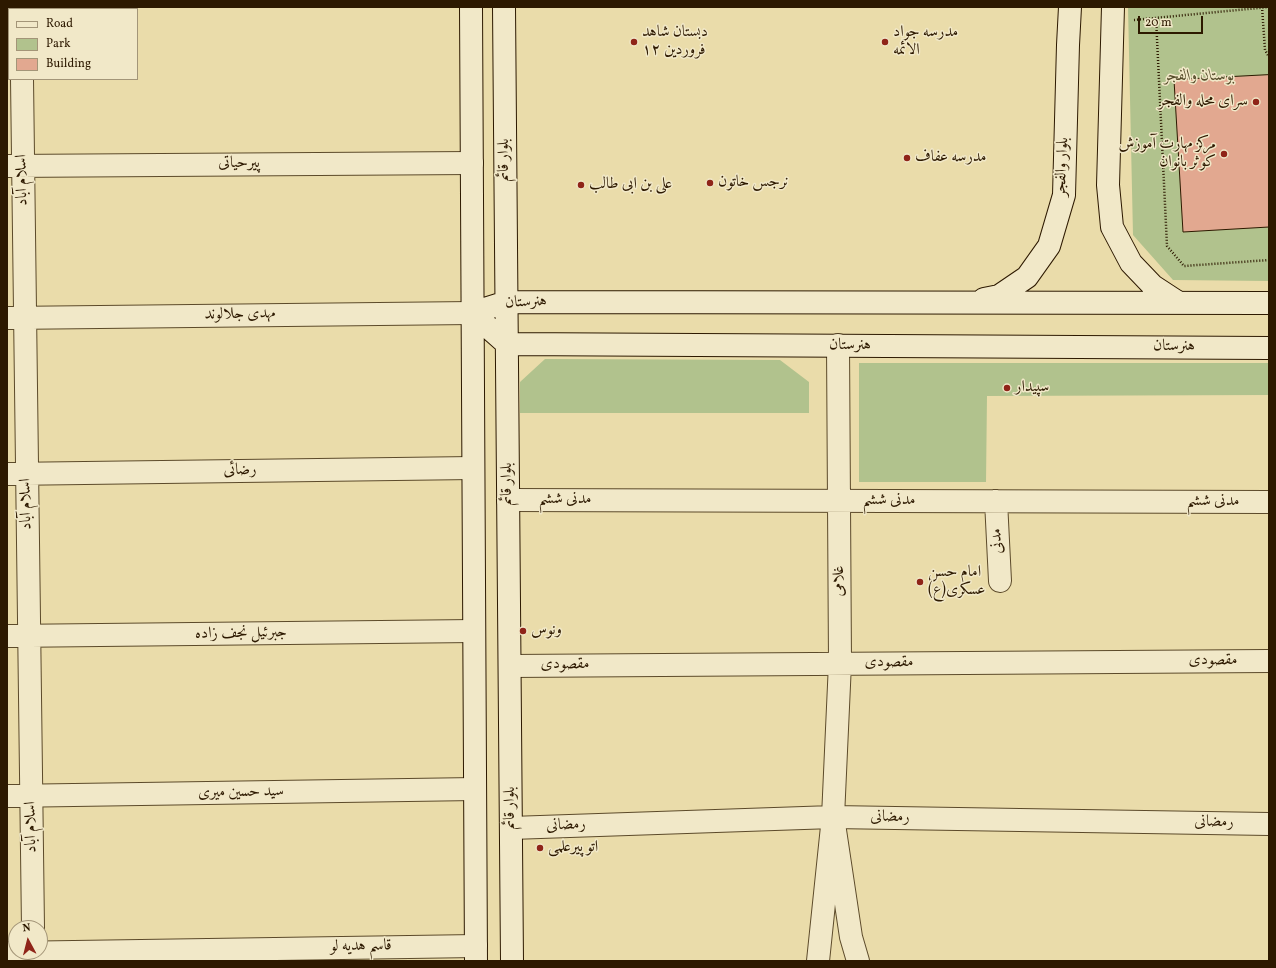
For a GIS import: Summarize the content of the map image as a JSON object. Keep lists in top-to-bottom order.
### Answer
{
  "streets": {
    "street": [
      "بلوار قائم",
      "پیرحیاتی",
      "بلوار والفجر",
      "اسلام آباد",
      "هنرستان",
      "مهدی جلالوند",
      "رضائی",
      "مدنی ششم",
      "مدنی",
      "غلامی",
      "جبرئیل نجف زاده",
      "مقصودی",
      "سید حسین میری",
      "رمضانی",
      "قاسم هدیه لو"
    ]
  },
  "crossings": [
    ["بلوار قائم", "پیرحیاتی"],
    ["بلوار قائم", "هنرستان"],
    ["بلوار قائم", "مهدی جلالوند"],
    ["بلوار قائم", "رضائی"],
    ["بلوار قائم", "مدنی ششم"],
    ["بلوار قائم", "جبرئیل نجف زاده"],
    ["بلوار قائم", "مقصودی"],
    ["بلوار قائم", "سید حسین میری"],
    ["بلوار قائم", "رمضانی"],
    ["بلوار قائم", "قاسم هدیه لو"],
    ["پیرحیاتی", "اسلام آباد"],
    ["بلوار والفجر", "هنرستان"],
    ["اسلام آباد", "مهدی جلالوند"],
    ["اسلام آباد", "رضائی"],
    ["اسلام آباد", "جبرئیل نجف زاده"],
    ["اسلام آباد", "سید حسین میری"],
    ["هنرستان", "مهدی جلالوند"],
    ["هنرستان", "غلامی"],
    ["مدنی ششم", "مدنی"],
    ["مدنی ششم", "غلامی"],
    ["غلامی", "مقصودی"],
    ["غلامی", "رمضانی"]
  ],
  "parks": ["بوستان والفجر"],
  "places": [
    "دبستان شاهد ۱۲ فروردین",
    "مدرسه جواد الائمه",
    "سرای محله والفجر",
    "مرکز مهارت آموزش کوثر بانوان",
    "مدرسه عفاف",
    "نرجس خاتون",
    "علی بن ابی طالب",
    "سپیدار",
    "امام حسن عسکری(ع)",
    "ونوس",
    "اتو پیرعلمی"
  ],
  "legend": ["Road", "Park", "Building"],
  "scale_bar": "20 m",
  "north": "top"
}
